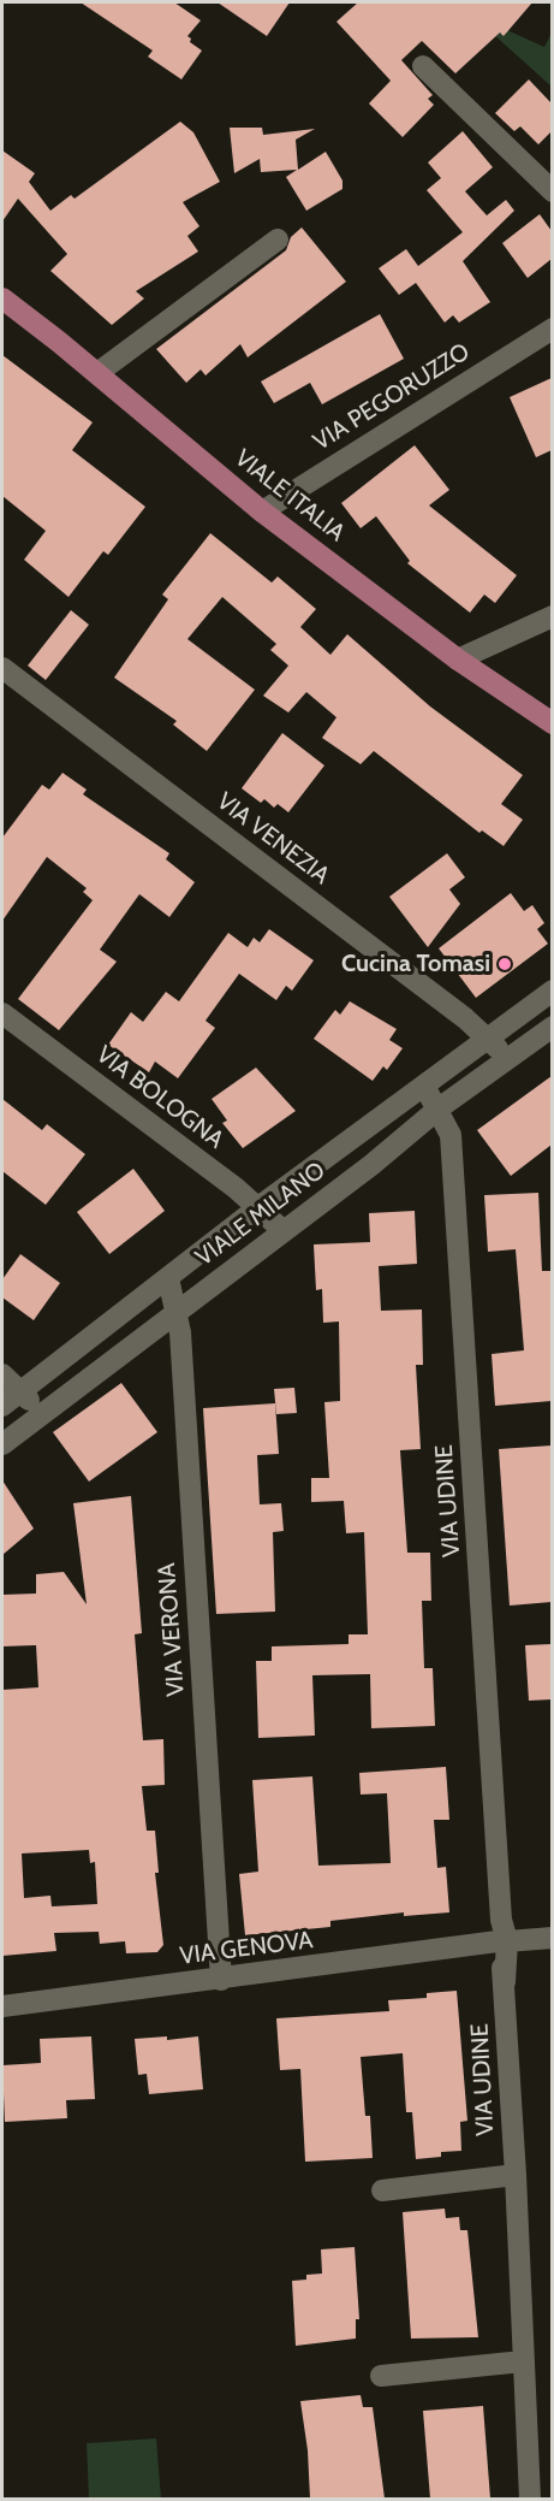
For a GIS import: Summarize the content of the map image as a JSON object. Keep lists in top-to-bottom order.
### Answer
{
  "streets": {
    "main road": ["VIALE ITALIA"],
    "street": [
      "VIA PEGORUZZO",
      "VIA VENEZIA",
      "VIA BOLOGNA",
      "VIALE MILANO",
      "VIA UDINE",
      "VIA VERONA",
      "VIA GENOVA"
    ]
  },
  "crossings": [
    ["VIA PEGORUZZO", "VIALE ITALIA"],
    ["VIA VENEZIA", "VIALE MILANO"],
    ["VIA BOLOGNA", "VIALE MILANO"],
    ["VIALE MILANO", "VIA UDINE"],
    ["VIALE MILANO", "VIA VERONA"],
    ["VIA UDINE", "VIA GENOVA"],
    ["VIA VERONA", "VIA GENOVA"]
  ],
  "places": ["Cucina Tomasi"]
}
